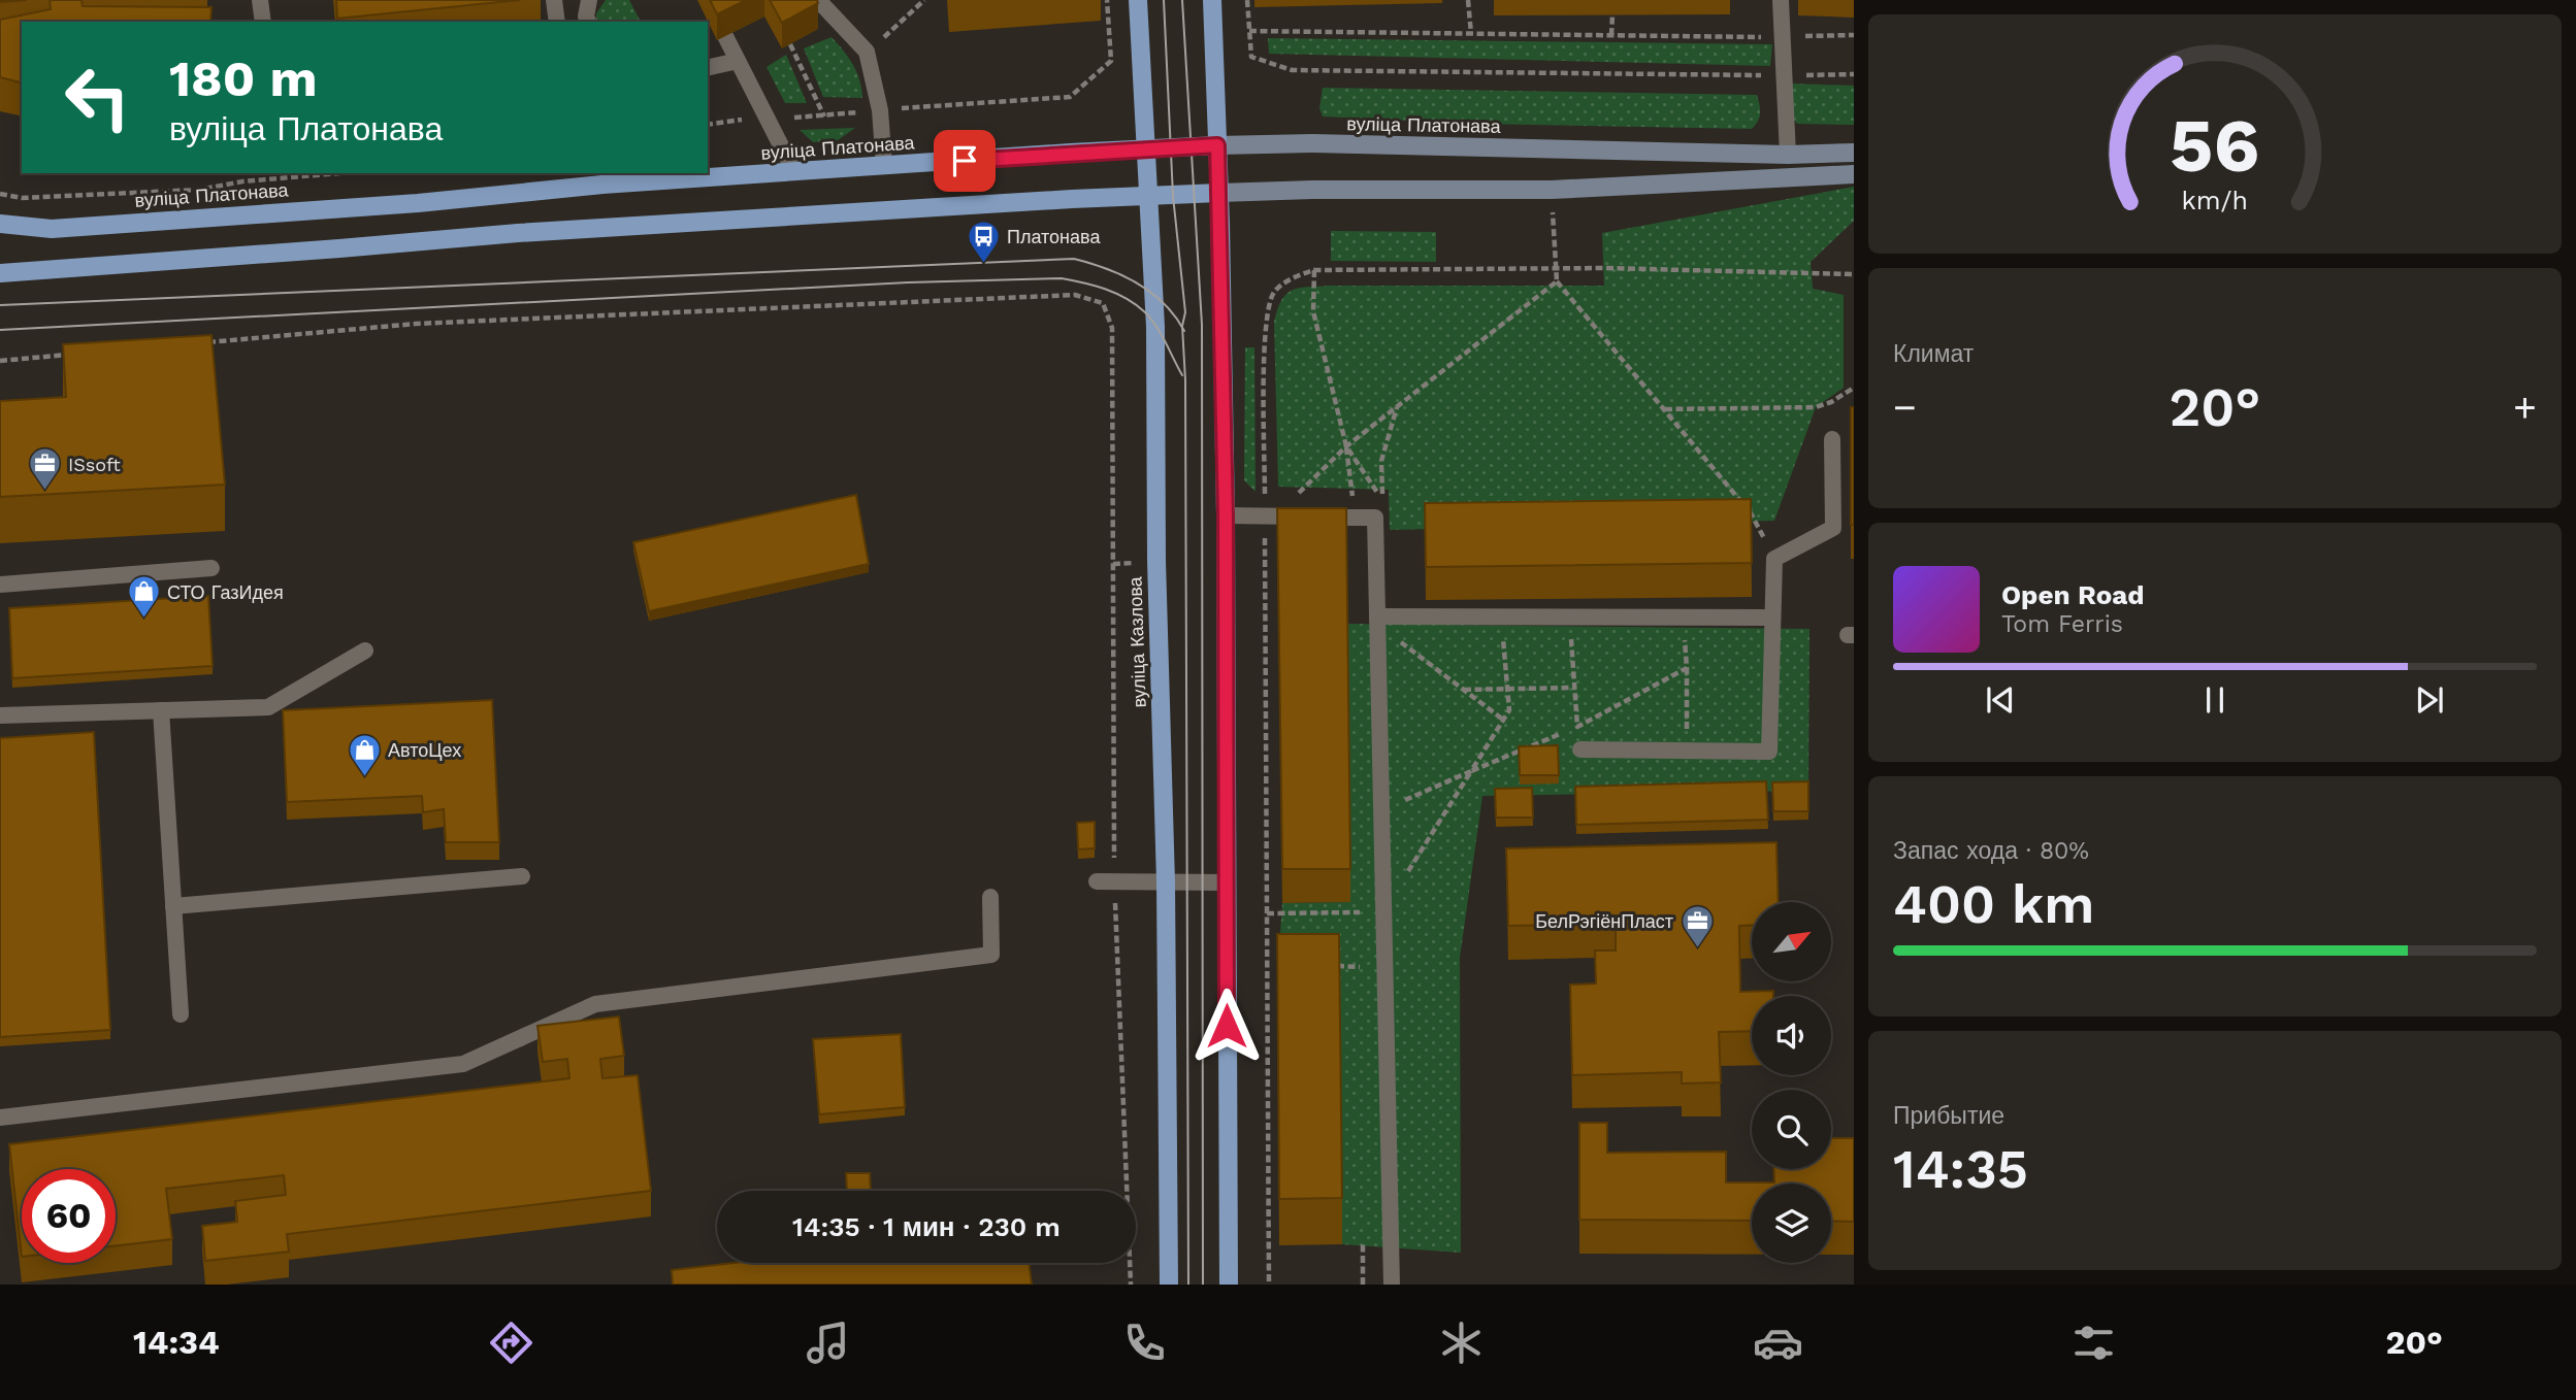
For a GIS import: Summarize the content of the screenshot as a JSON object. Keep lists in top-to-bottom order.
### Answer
{
  "streets": {
    "main road": ["вуліца Платонава", "вуліца Казлова"]
  },
  "crossings": [
    ["вуліца Платонава", "вуліца Казлова"]
  ],
  "places": {
    "bus stop": ["Платонава"],
    "office": ["ISsoft", "БелРэгіёнПласт"],
    "shop": ["СТО ГазИдея", "АвтоЦех"]
  },
  "north": "top right",
  "page": {
    "turn": ["180 m", "вуліца Платонава"],
    "tile": [
      "Климат",
      ["Запас хода · 80%", "400 km"],
      ["Прибытие", "14:35"]
    ],
    "heat": ["−", "20°", "+"],
    "song": ["Open Road", "Tom Ferris"],
    "limit": "60",
    "trip": "14:35 · 1 мин · 230 m",
    "tabs": ["14:34", "20°"],
    "gauge": ["56", "km/h"]
  }
}
